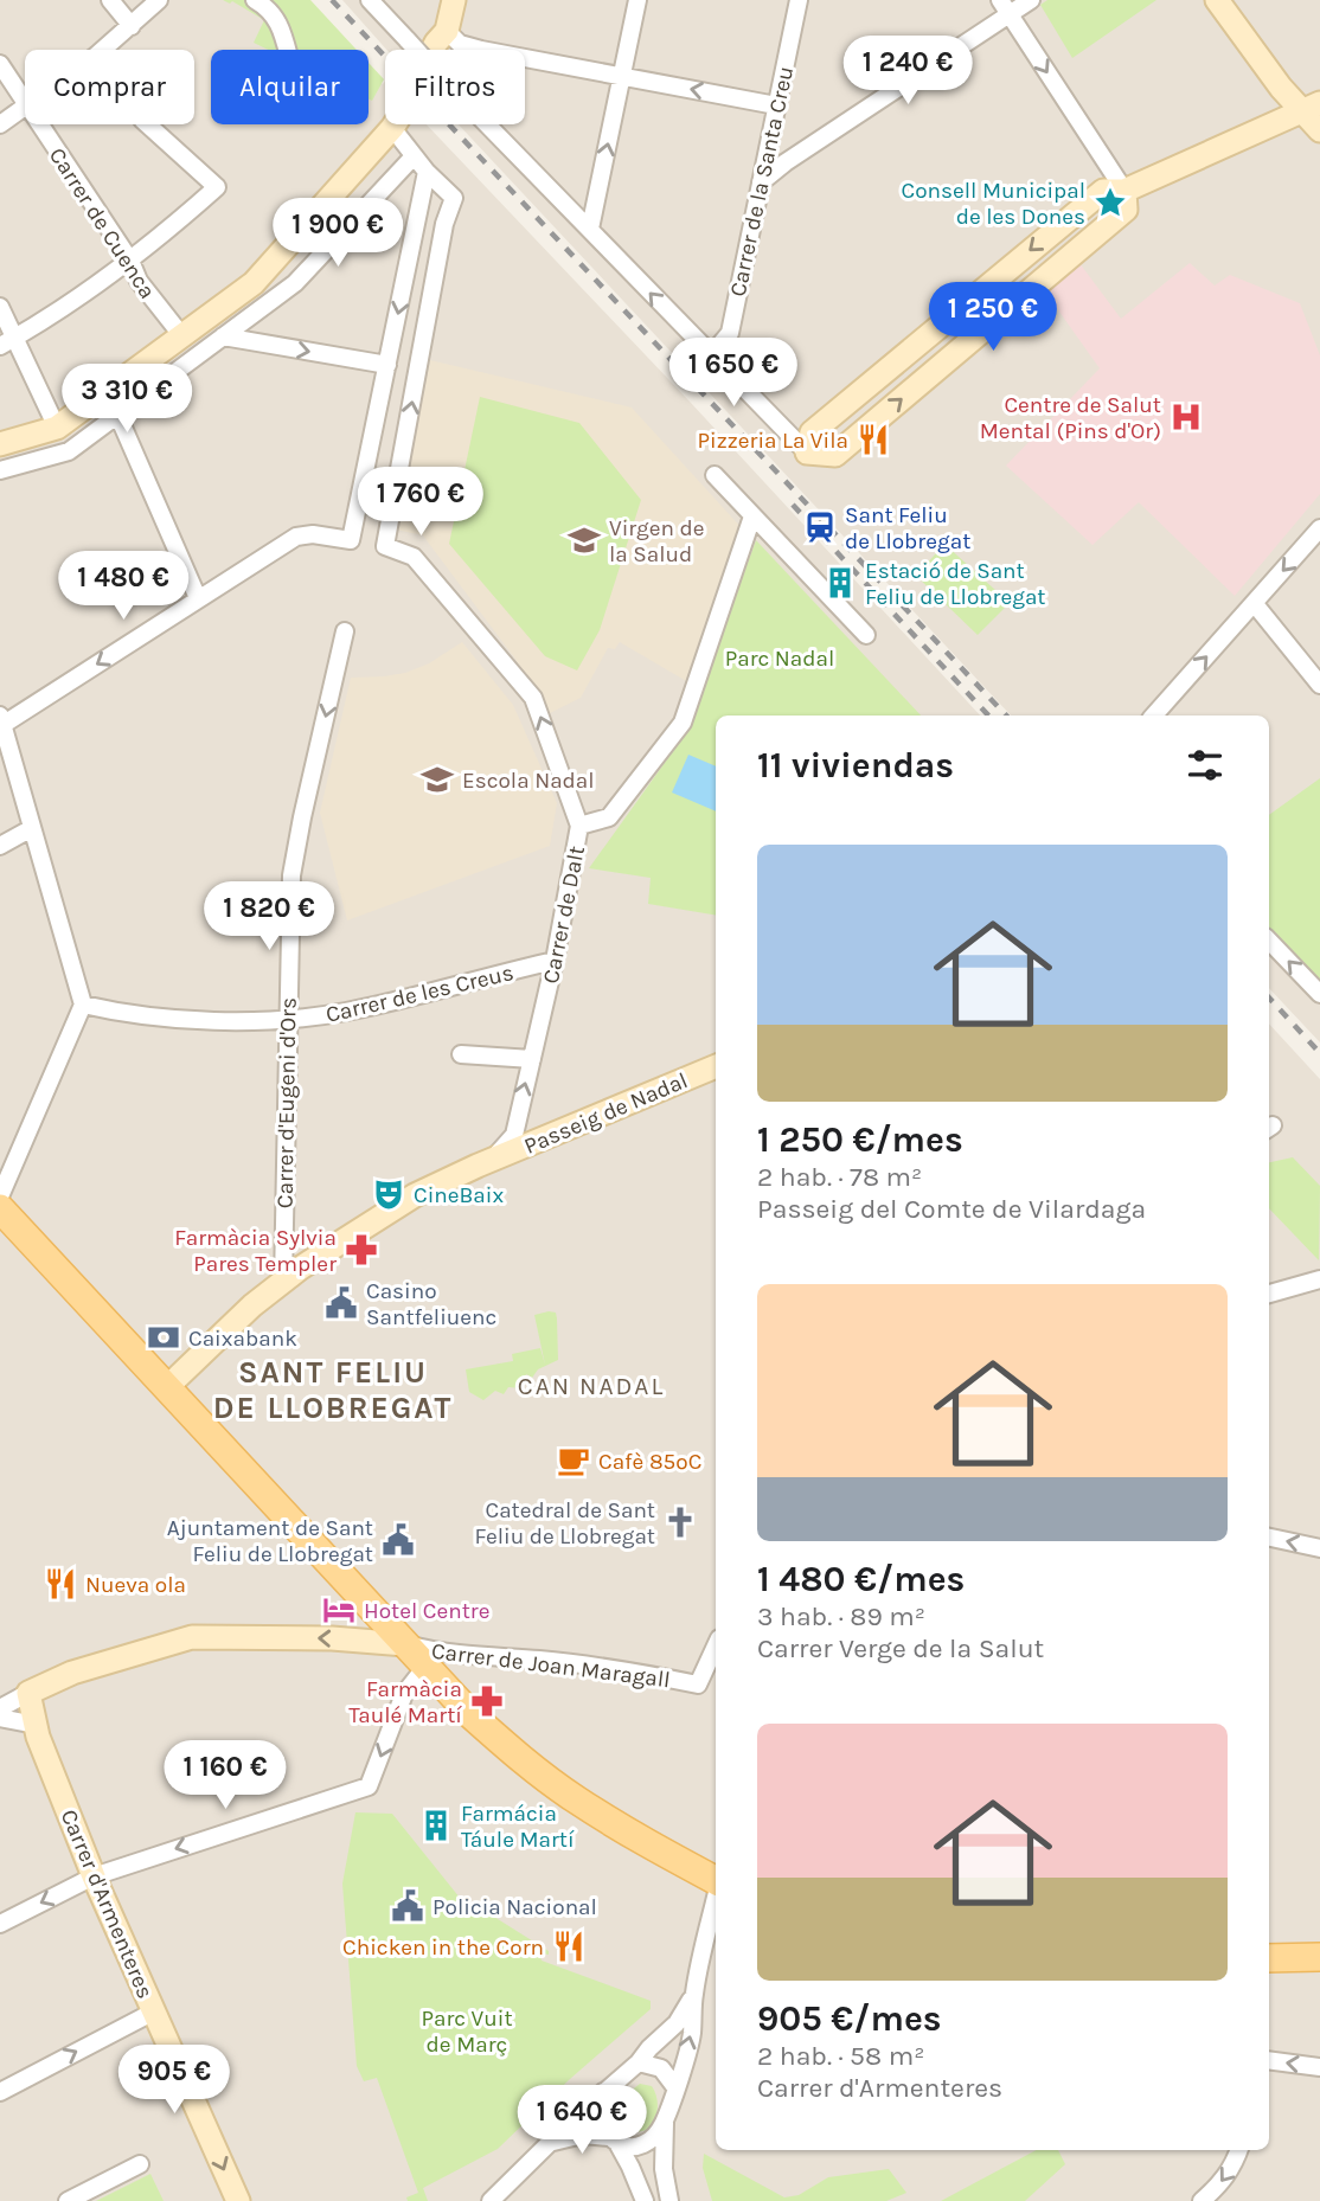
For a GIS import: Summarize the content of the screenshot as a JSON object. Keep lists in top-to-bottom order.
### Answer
{
  "streets": {
    "street": [
      "Carrer de la Santa Creu",
      "Carrer de Cuenca",
      "Carrer de Dalt",
      "Carrer de les Creus",
      "Carrer d'Eugeni d'Ors",
      "Passeig de Nadal",
      "Carrer de Joan Maragall",
      "Carrer d'Armenteres"
    ]
  },
  "crossings": [
    ["Carrer de Dalt", "Carrer de les Creus"],
    ["Carrer de Dalt", "Passeig de Nadal"],
    ["Carrer de les Creus", "Carrer d'Eugeni d'Ors"],
    ["Carrer d'Eugeni d'Ors", "Passeig de Nadal"]
  ],
  "one_way": ["Carrer d'Eugeni d'Ors", "Carrer d'Armenteres"],
  "districts": ["SANT FELIU DE LLOBREGAT", "CAN NADAL"],
  "parks": ["Parc Nadal", "Parc Vuit de Març"],
  "places": {
    "place": ["Consell Municipal de les Dones"],
    "hospital": ["Centre de Salut Mental (Pins d'Or)"],
    "restaurant": ["Pizzeria La Vila", "Nueva ola", "Chicken in the Corn"],
    "station": ["Sant Feliu de Llobregat"],
    "school or university": ["Virgen de la Salud", "Escola Nadal"],
    "building": ["Estació de Sant Feliu de Llobregat", "Farmácia Táule Martí"],
    "theatre": ["CineBaix"],
    "pharmacy": ["Farmàcia Sylvia Pares Templer", "Farmàcia Taulé Martí"],
    "public building": ["Casino Santfeliuenc", "Ajuntament de Sant Feliu de Llobregat", "Policia Nacional"],
    "bank": ["Caixabank"],
    "cafe": ["Cafè 85ºC"],
    "church": ["Catedral de Sant Feliu de Llobregat"],
    "hotel": ["Hotel Centre"]
  },
  "page": {
    "price": [
      "1 240 €",
      "1 900 €",
      "1 250 €",
      "1 650 €",
      "3 310 €",
      "1 760 €",
      "1 480 €",
      "1 820 €",
      "1 160 €",
      "905 €",
      "1 640 €"
    ],
    "chip": ["Comprar", "Alquilar", "Filtros"],
    "heading": "11 viviendas",
    "list": [
      {
        "name": "1 250 €/mes",
        "note": "2 hab. · 78 m² · Passeig del Comte de Vilardaga"
      },
      {
        "name": "1 480 €/mes",
        "note": "3 hab. · 89 m² · Carrer Verge de la Salut"
      },
      {
        "name": "905 €/mes",
        "note": "2 hab. · 58 m² · Carrer d'Armenteres"
      }
    ]
  }
}
